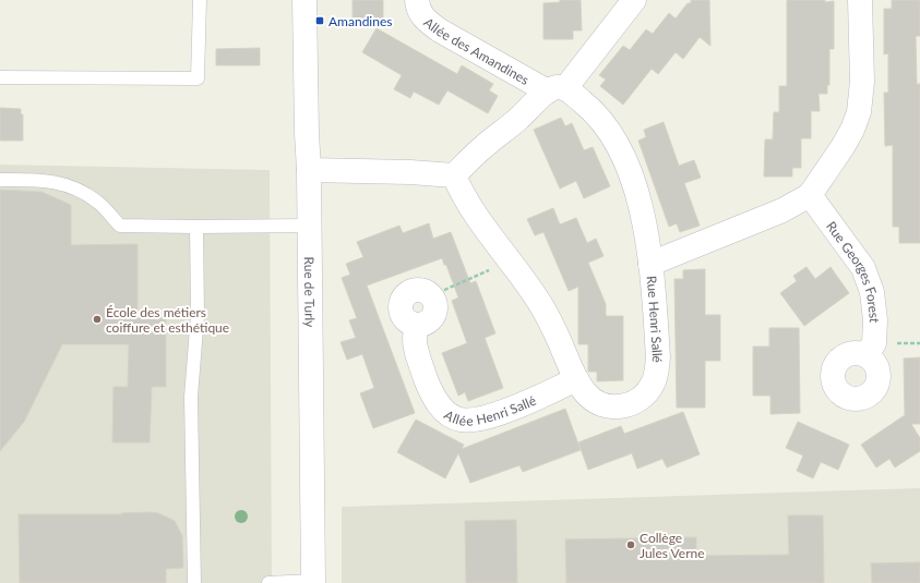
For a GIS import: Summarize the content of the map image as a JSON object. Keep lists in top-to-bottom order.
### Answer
{
  "streets": {
    "street": [
      "Allée des Amandines",
      "Rue Georges Forest",
      "Rue de Turly",
      "Rue Henri Sallé",
      "Allée Henri Sallé"
    ]
  },
  "crossings": [
    ["Allée des Amandines", "Rue Henri Sallé"],
    ["Rue Henri Sallé", "Allée Henri Sallé"]
  ],
  "places": {
    "transit": ["Amandines"],
    "other": ["École des métiers coiffure et esthétique", "Collège Jules Verne"]
  }
}
